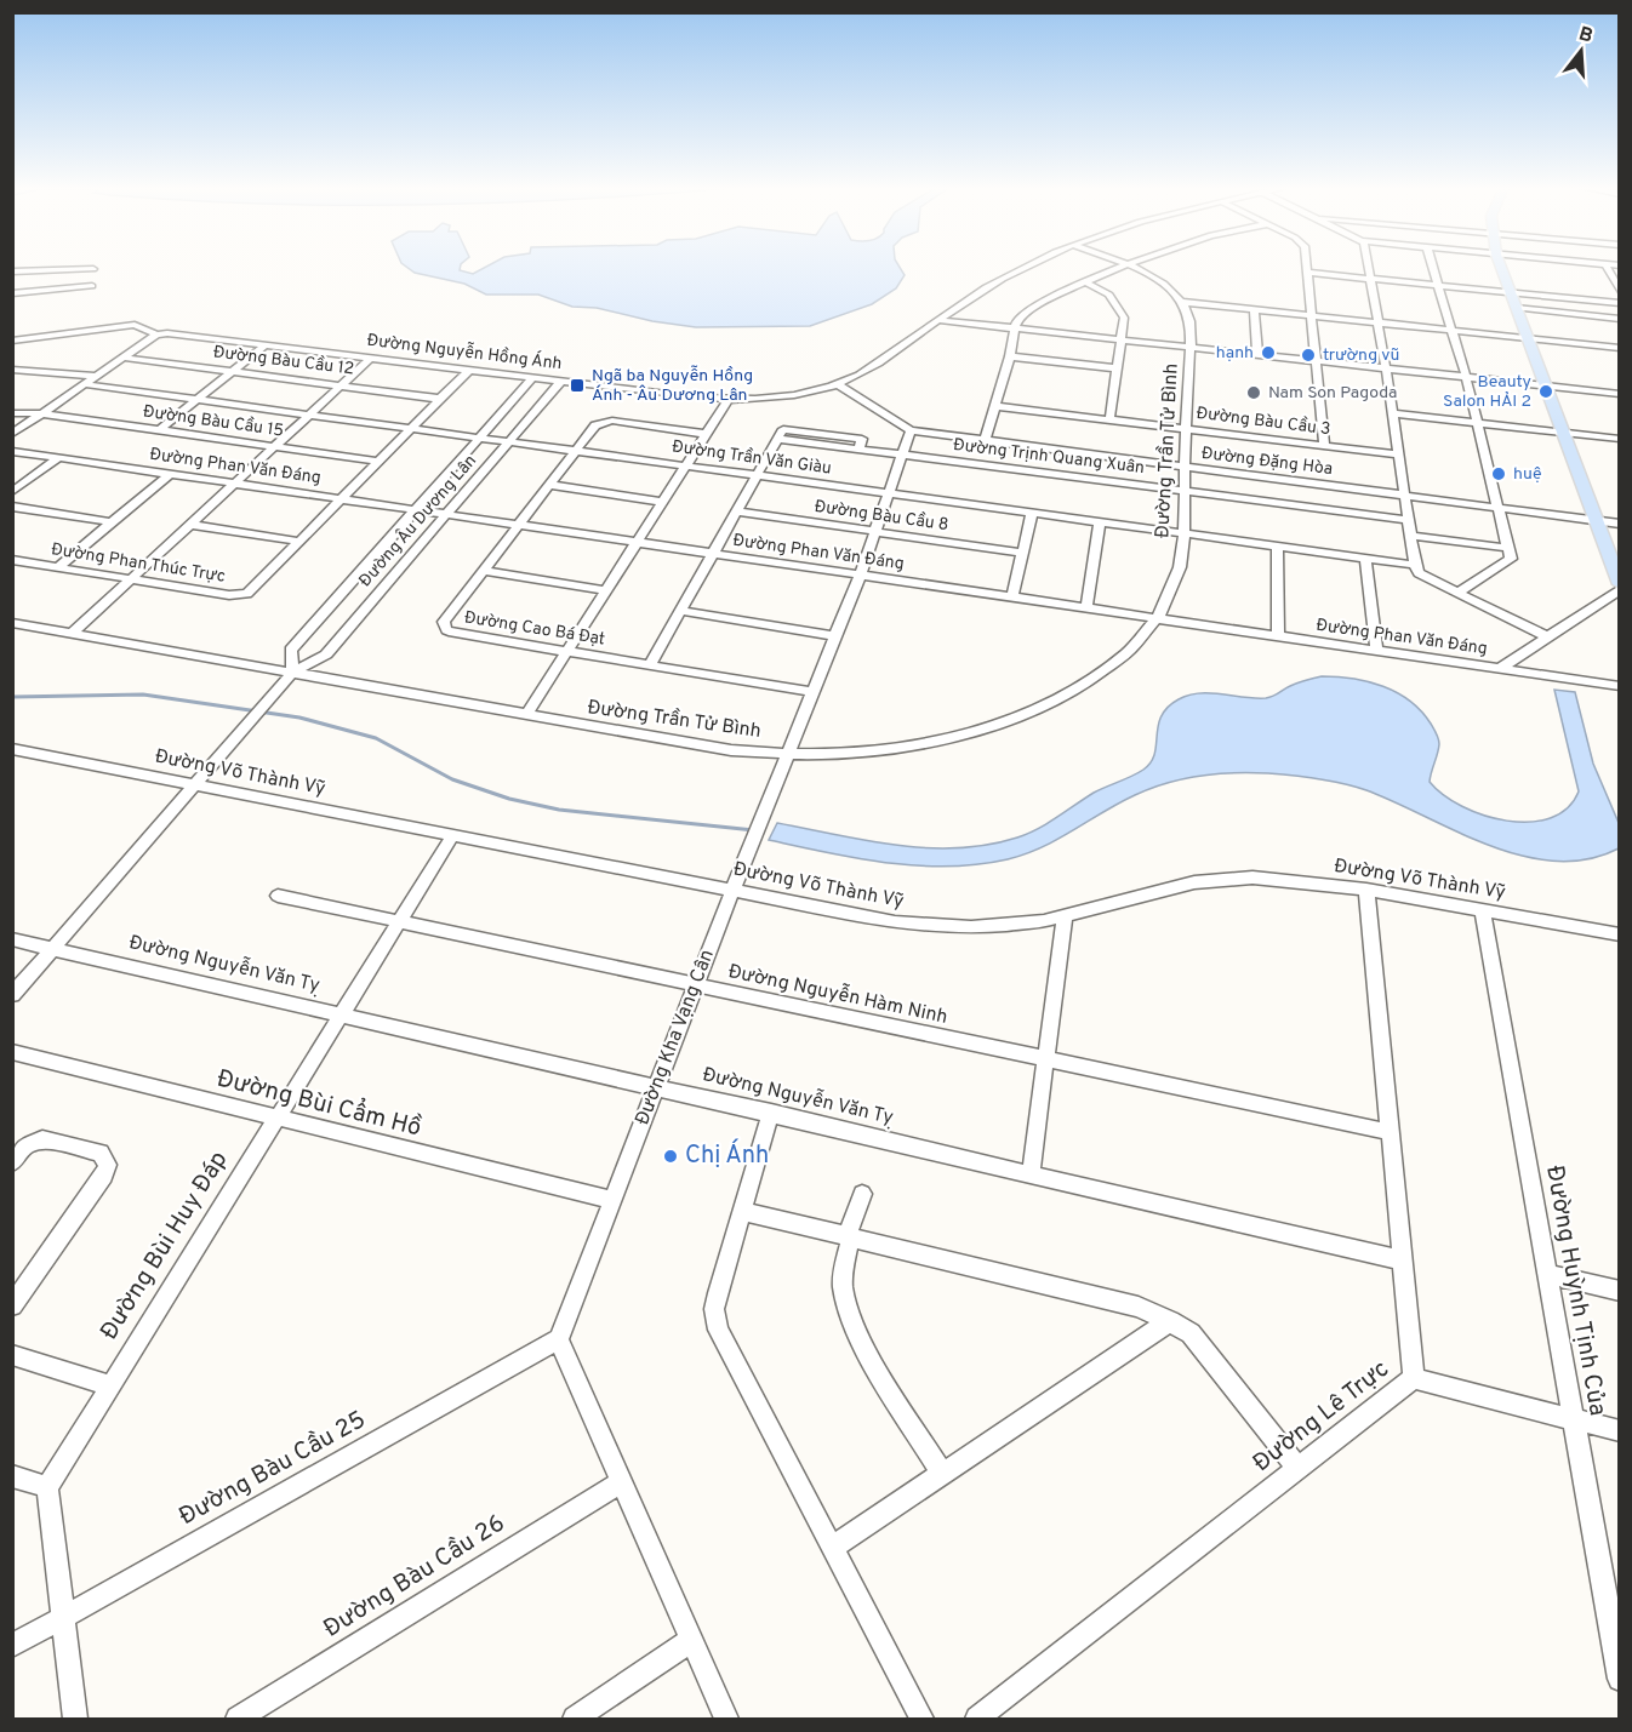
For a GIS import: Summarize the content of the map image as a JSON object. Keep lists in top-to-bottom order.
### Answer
{
  "streets": {
    "street": [
      "Đường Nguyễn Hồng Ánh",
      "Đường Bàu Cầu 12",
      "Đường Bàu Cầu 15",
      "Đường Bàu Cầu 3",
      "Đường Trần Tử Bình",
      "Đường Trịnh Quang Xuân",
      "Đường Trần Văn Giàu",
      "Đường Đặng Hòa",
      "Đường Phan Văn Đáng",
      "Đường Bàu Cầu 8",
      "Đường Âu Dương Lân",
      "Đường Phan Thúc Trực",
      "Đường Cao Bá Đạt",
      "Đường Võ Thành Vỹ",
      "Đường Nguyễn Văn Tỵ",
      "Đường Nguyễn Hàm Ninh",
      "Đường Kha Vạng Cân",
      "Đường Bùi Cẩm Hồ",
      "Đường Bùi Huy Đáp",
      "Đường Huỳnh Tịnh Của",
      "Đường Lê Trực",
      "Đường Bàu Cầu 25",
      "Đường Bàu Cầu 26"
    ]
  },
  "crossings": [
    ["Đường Nguyễn Hồng Ánh", "Đường Âu Dương Lân"],
    ["Đường Nguyễn Hồng Ánh", "Đường Phan Thúc Trực"],
    ["Đường Bàu Cầu 12", "Đường Phan Thúc Trực"],
    ["Đường Bàu Cầu 15", "Đường Phan Thúc Trực"],
    ["Đường Bàu Cầu 3", "Đường Trần Tử Bình"],
    ["Đường Trần Tử Bình", "Đường Trịnh Quang Xuân"],
    ["Đường Trần Tử Bình", "Đường Trần Văn Giàu"],
    ["Đường Trần Tử Bình", "Đường Đặng Hòa"],
    ["Đường Trần Tử Bình", "Đường Phan Văn Đáng"],
    ["Đường Trần Tử Bình", "Đường Âu Dương Lân"],
    ["Đường Trần Tử Bình", "Đường Kha Vạng Cân"],
    ["Đường Trịnh Quang Xuân", "Đường Trần Văn Giàu"],
    ["Đường Trịnh Quang Xuân", "Đường Phan Văn Đáng"],
    ["Đường Trịnh Quang Xuân", "Đường Bàu Cầu 8"],
    ["Đường Trịnh Quang Xuân", "Đường Cao Bá Đạt"],
    ["Đường Trịnh Quang Xuân", "Đường Kha Vạng Cân"],
    ["Đường Trần Văn Giàu", "Đường Âu Dương Lân"],
    ["Đường Trần Văn Giàu", "Đường Phan Thúc Trực"],
    ["Đường Trần Văn Giàu", "Đường Cao Bá Đạt"],
    ["Đường Trần Văn Giàu", "Đường Kha Vạng Cân"],
    ["Đường Đặng Hòa", "Đường Kha Vạng Cân"],
    ["Đường Phan Văn Đáng", "Đường Âu Dương Lân"],
    ["Đường Phan Văn Đáng", "Đường Phan Thúc Trực"],
    ["Đường Phan Văn Đáng", "Đường Cao Bá Đạt"],
    ["Đường Phan Văn Đáng", "Đường Kha Vạng Cân"],
    ["Đường Bàu Cầu 8", "Đường Kha Vạng Cân"],
    ["Đường Âu Dương Lân", "Đường Võ Thành Vỹ"],
    ["Đường Âu Dương Lân", "Đường Nguyễn Văn Tỵ"],
    ["Đường Cao Bá Đạt", "Đường Kha Vạng Cân"],
    ["Đường Võ Thành Vỹ", "Đường Kha Vạng Cân"],
    ["Đường Võ Thành Vỹ", "Đường Bùi Huy Đáp"],
    ["Đường Võ Thành Vỹ", "Đường Huỳnh Tịnh Của"],
    ["Đường Võ Thành Vỹ", "Đường Lê Trực"],
    ["Đường Nguyễn Văn Tỵ", "Đường Kha Vạng Cân"],
    ["Đường Nguyễn Văn Tỵ", "Đường Bùi Huy Đáp"],
    ["Đường Nguyễn Văn Tỵ", "Đường Lê Trực"],
    ["Đường Nguyễn Hàm Ninh", "Đường Kha Vạng Cân"],
    ["Đường Nguyễn Hàm Ninh", "Đường Bùi Huy Đáp"],
    ["Đường Nguyễn Hàm Ninh", "Đường Lê Trực"],
    ["Đường Kha Vạng Cân", "Đường Bùi Cẩm Hồ"],
    ["Đường Kha Vạng Cân", "Đường Bàu Cầu 25"],
    ["Đường Bùi Cẩm Hồ", "Đường Bùi Huy Đáp"]
  ],
  "places": {
    "other": [
      "hạnh",
      "trường vũ",
      "Beauty Salon HẢI 2",
      "Nam Son Pagoda",
      "huệ",
      "Chị Ánh"
    ],
    "transit": ["Ngã ba Nguyễn Hồng Ánh - Âu Dương Lân"]
  },
  "north": "top"
}
